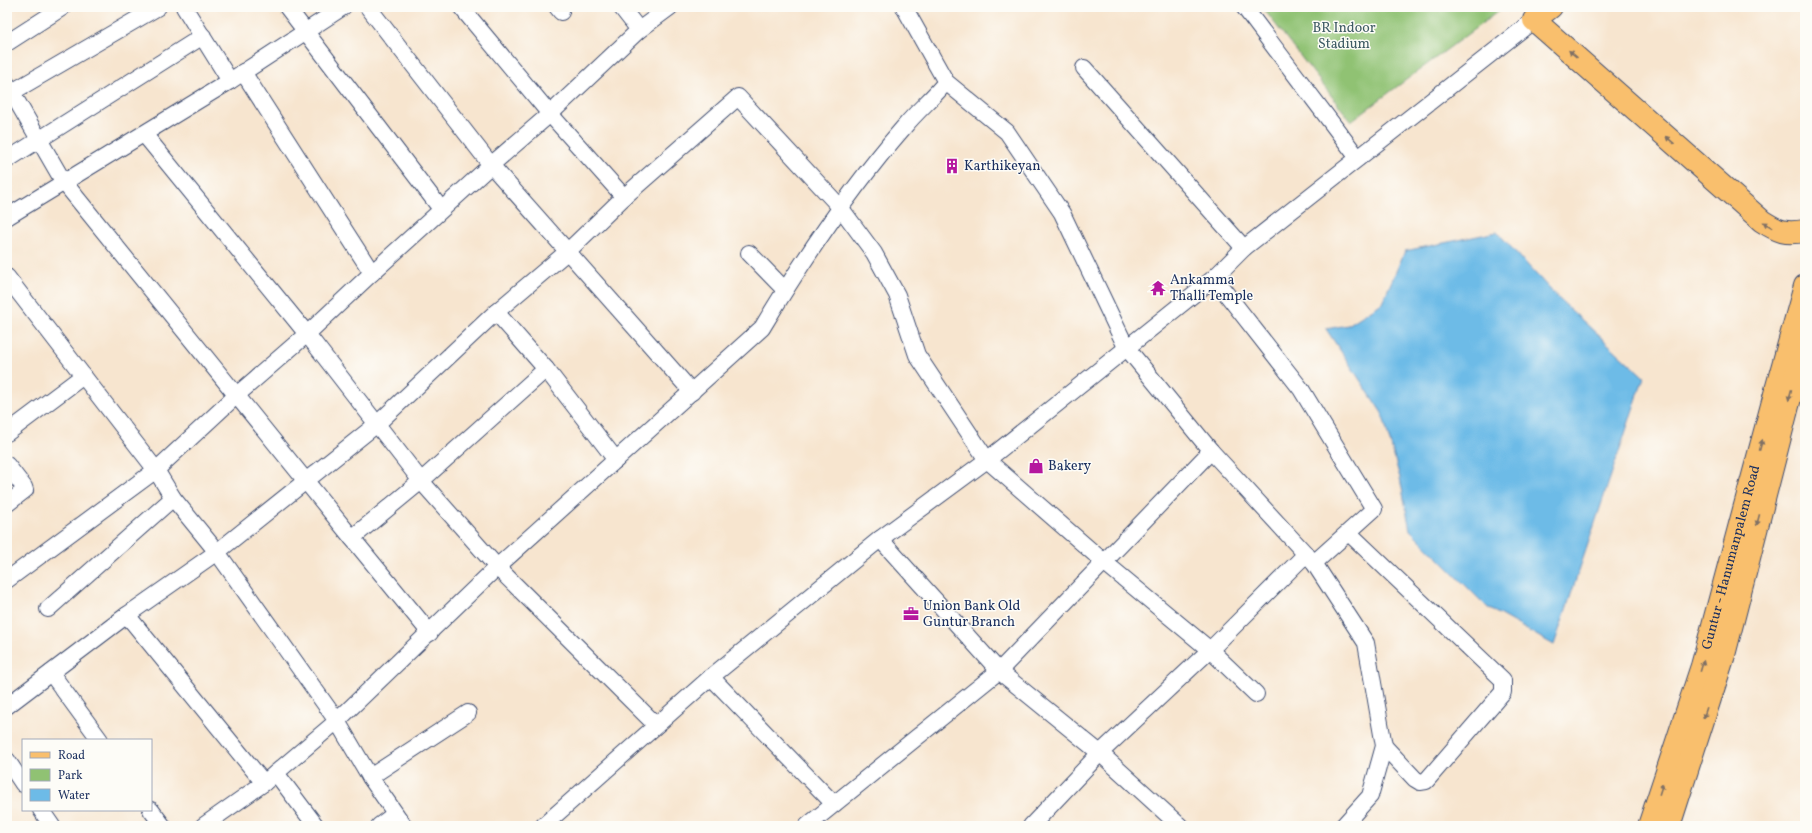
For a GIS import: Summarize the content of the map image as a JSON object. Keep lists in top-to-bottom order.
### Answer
{
  "streets": {
    "main road": ["Guntur - Hanumanpalem Road"]
  },
  "parks": ["BR Indoor Stadium"],
  "places": {
    "building": ["Karthikeyan"],
    "temple": ["Ankamma Thalli Temple"],
    "shop": ["Bakery"],
    "office": ["Union Bank Old Guntur Branch"]
  },
  "legend": ["Road", "Park", "Water"]
}
